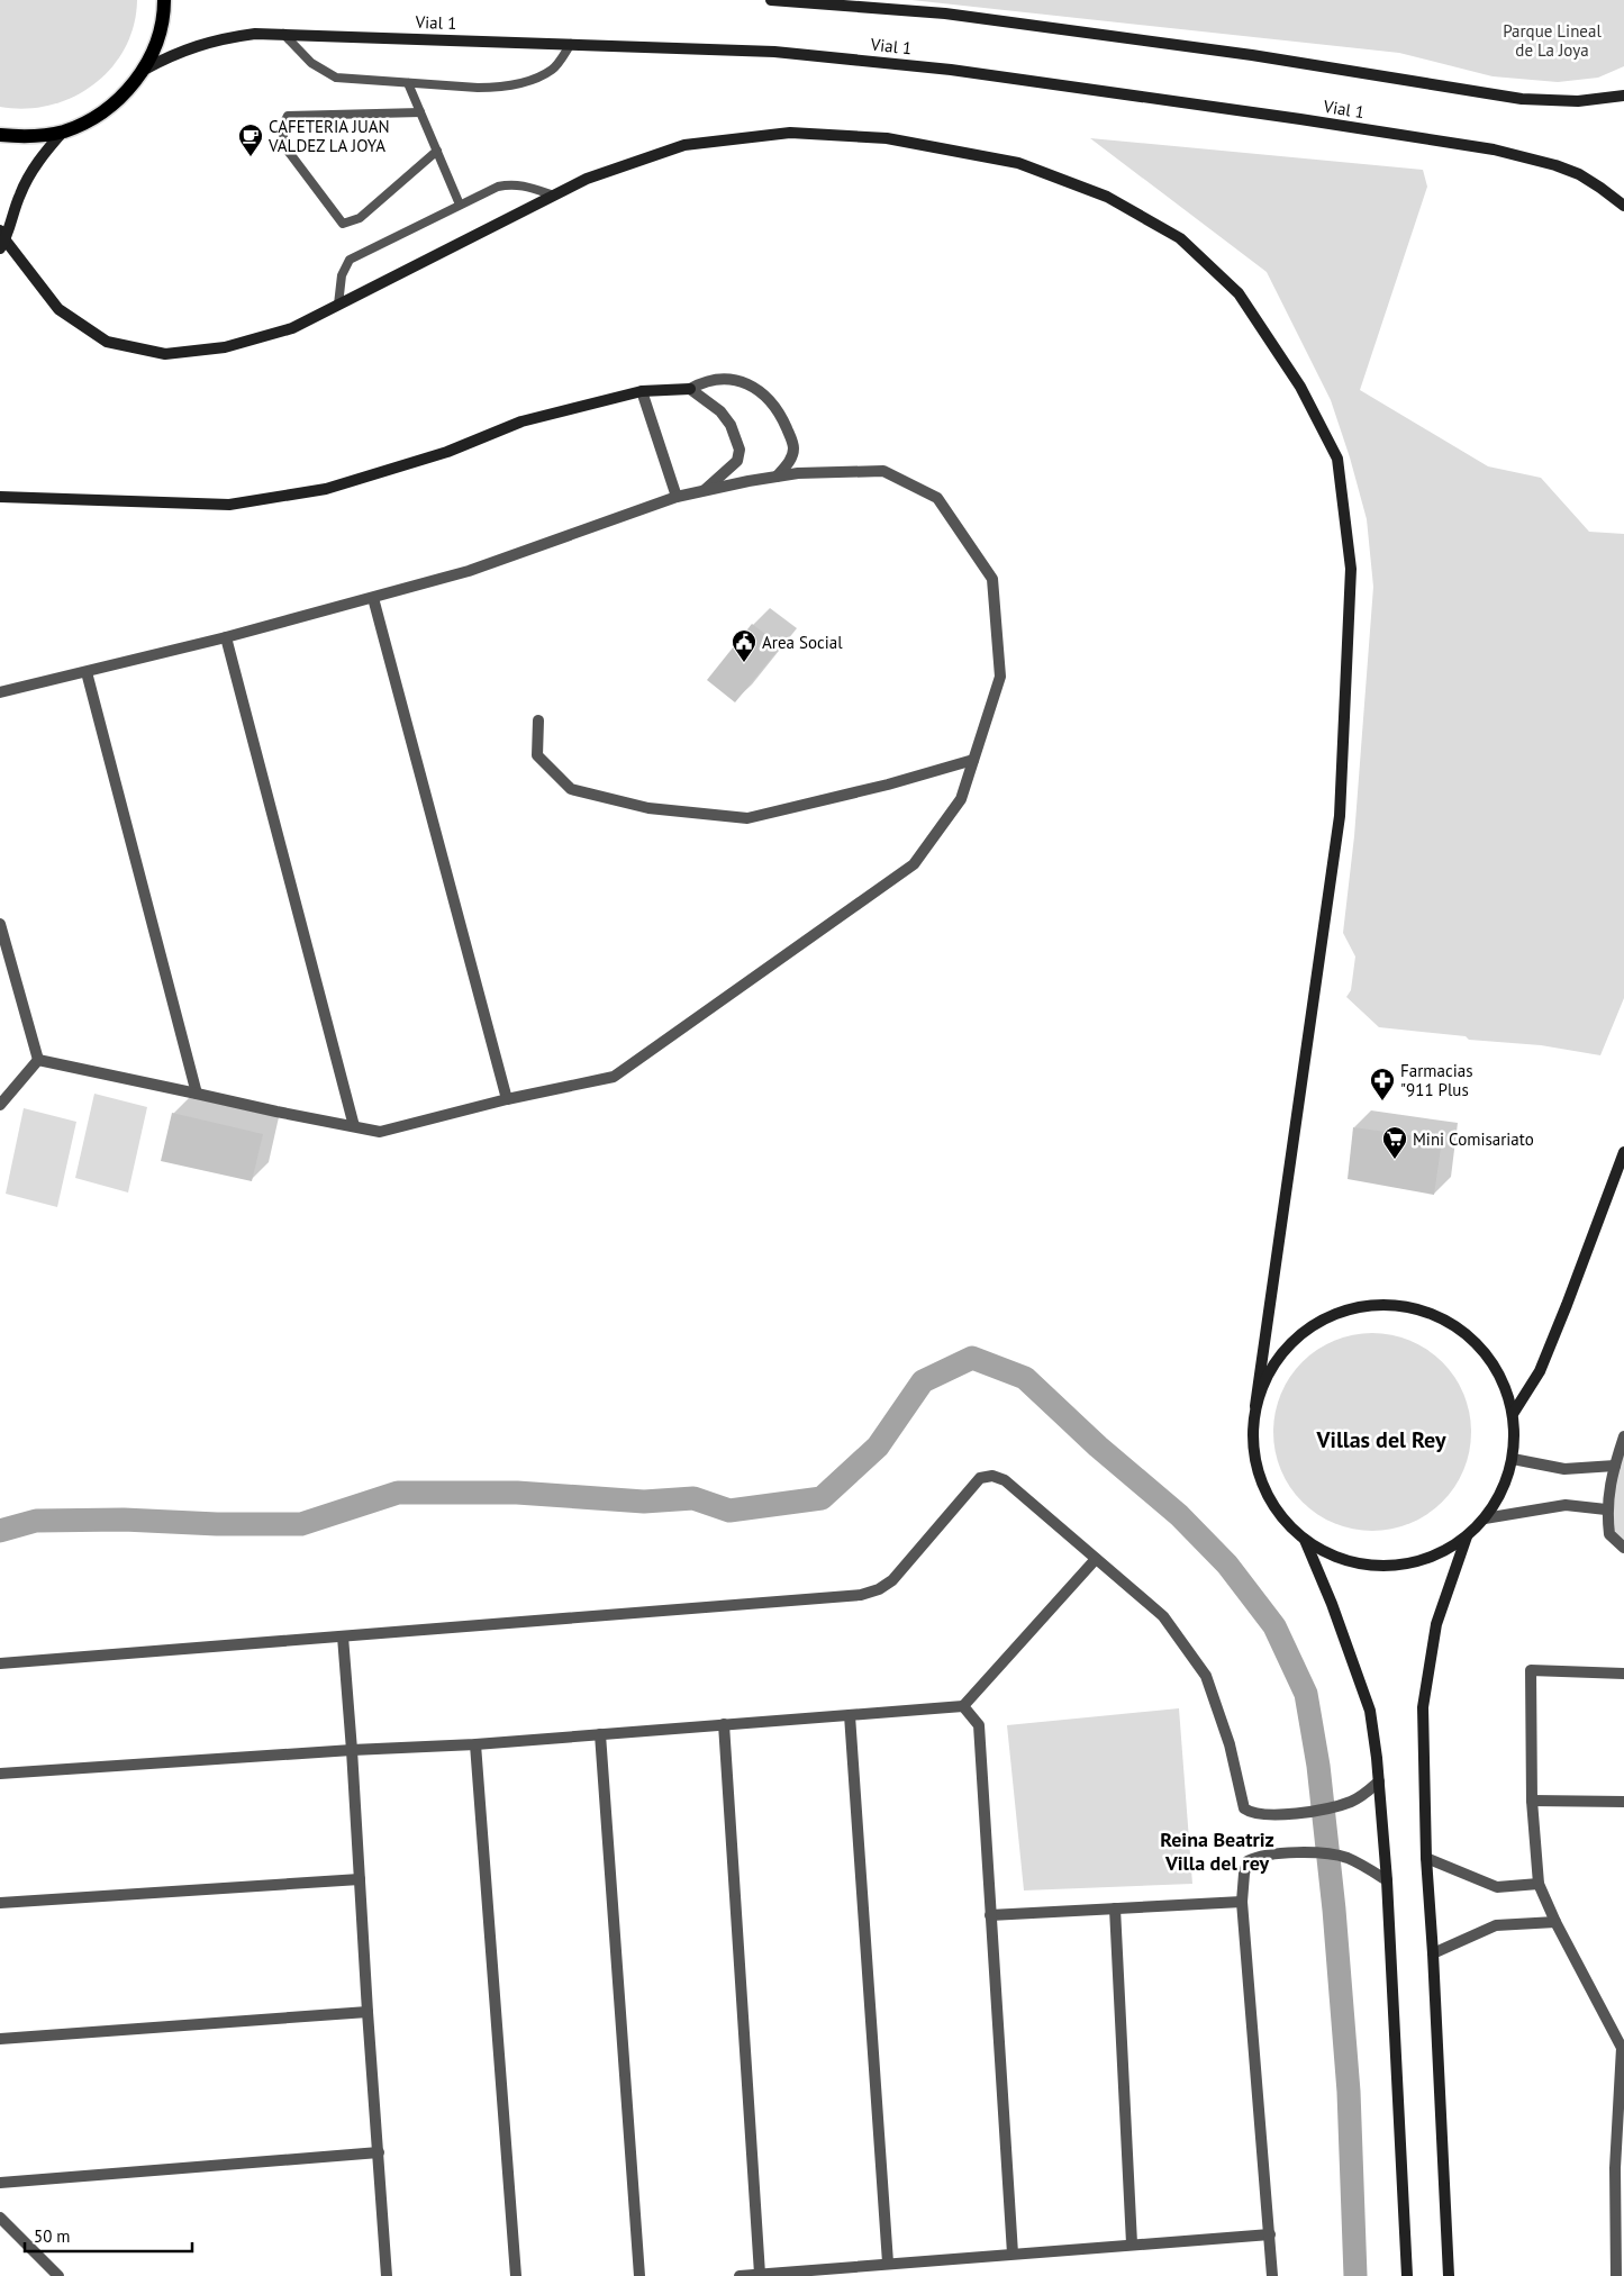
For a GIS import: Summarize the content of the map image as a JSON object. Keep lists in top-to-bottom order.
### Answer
{
  "streets": {
    "street": ["Vial 1"]
  },
  "districts": ["Villas del Rey", "Reina Beatriz Villa del rey"],
  "parks": ["Parque Lineal de La Joya"],
  "places": {
    "cafe": ["CAFETERIA JUAN VALDEZ LA JOYA"],
    "public building": ["Area Social"],
    "pharmacy": ["Farmacias \"911 Plus"],
    "supermarket": ["Mini Comisariato"]
  },
  "scale_bar": "50 m"
}
